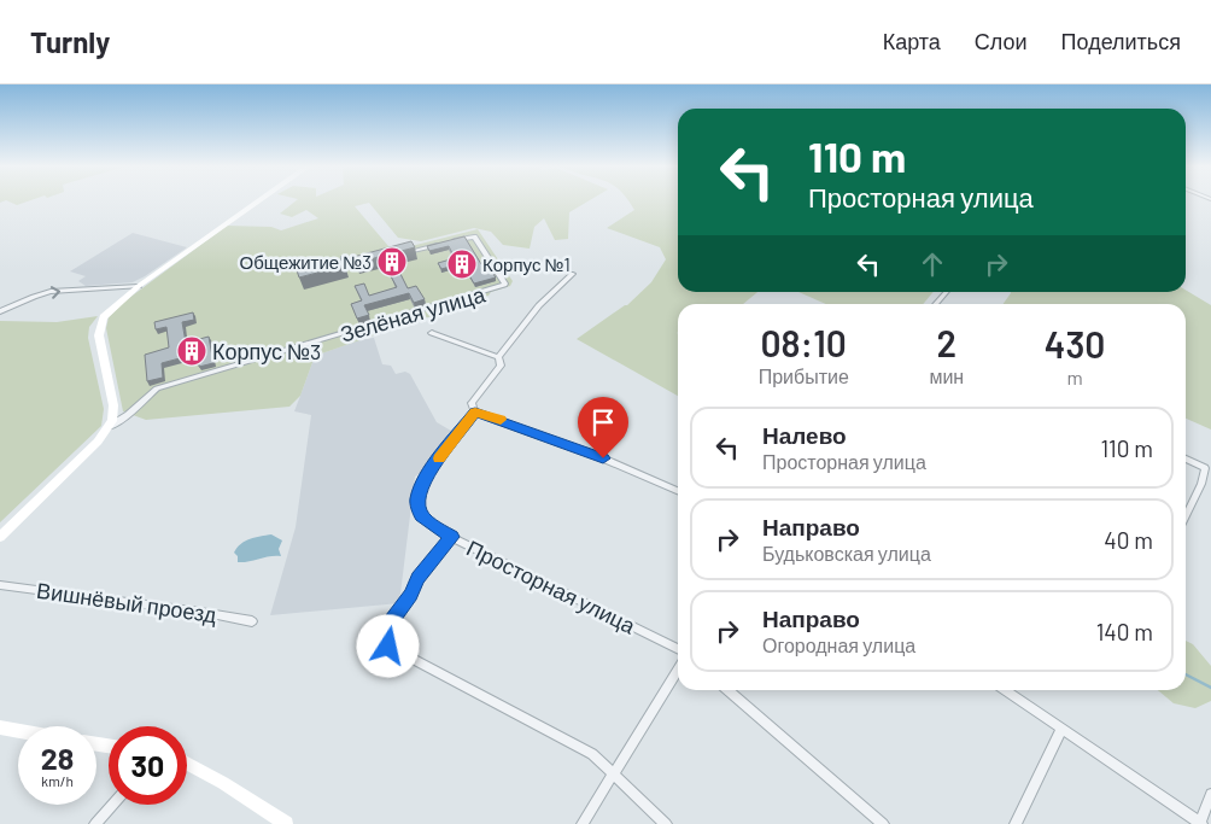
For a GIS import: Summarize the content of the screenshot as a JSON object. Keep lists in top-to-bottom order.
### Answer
{
  "streets": {
    "street": ["Зелёная улица", "Просторная улица", "Вишнёвый проезд"]
  },
  "places": {
    "building": ["Общежитие №3", "Корпус №1", "Корпус №3"]
  },
  "page": {
    "header": "Turnly",
    "nav": ["Карта", "Слои", "Поделиться"],
    "turn": ["110 m", "Просторная улица"],
    "eta": [
      "08:10",
      "Прибытие",
      "2",
      "мин",
      "430",
      "m"
    ],
    "list": [
      {
        "name": "Налево",
        "note": "Просторная улица",
        "value": "110 m"
      },
      {
        "name": "Направо",
        "note": "Будьковская улица",
        "value": "40 m"
      },
      {
        "name": "Направо",
        "note": "Огородная улица",
        "value": "140 m"
      }
    ],
    "speed": "28 km/h",
    "limit": "30"
  }
}
